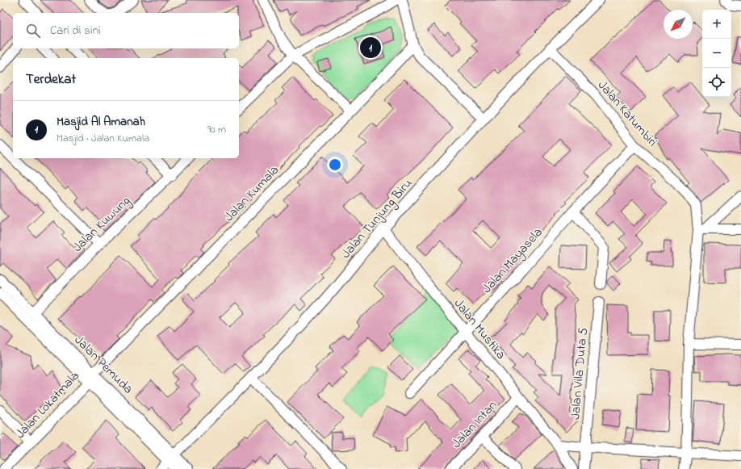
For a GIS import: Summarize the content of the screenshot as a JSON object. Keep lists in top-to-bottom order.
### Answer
{
  "streets": {
    "street": [
      "Jalan Katumbiri",
      "Jalan Kumala",
      "Jalan Tunjung Biru",
      "Jalan Kuwung",
      "Jalan Mayasela",
      "Jalan Mustika",
      "Jalan Pemuda",
      "Jalan Vila Duta 5",
      "Jalan Lokatmala",
      "Jalan Intan"
    ]
  },
  "crossings": [
    ["Jalan Katumbiri", "Jalan Tunjung Biru"],
    ["Jalan Katumbiri", "Jalan Mayasela"],
    ["Jalan Kumala", "Jalan Lokatmala"],
    ["Jalan Tunjung Biru", "Jalan Mustika"],
    ["Jalan Tunjung Biru", "Jalan Pemuda"],
    ["Jalan Kuwung", "Jalan Pemuda"],
    ["Jalan Mayasela", "Jalan Mustika"],
    ["Jalan Pemuda", "Jalan Lokatmala"]
  ],
  "north": "bottom left",
  "page": {
    "map_buttons": ["+", "−"],
    "search": "Cari di sini",
    "pins": "1",
    "heading": "Terdekat",
    "list": [
      {
        "mark": "1",
        "name": "Masjid Al Amanah",
        "note": "Masjid · Jalan Kumala",
        "value": "90 m"
      }
    ]
  }
}
